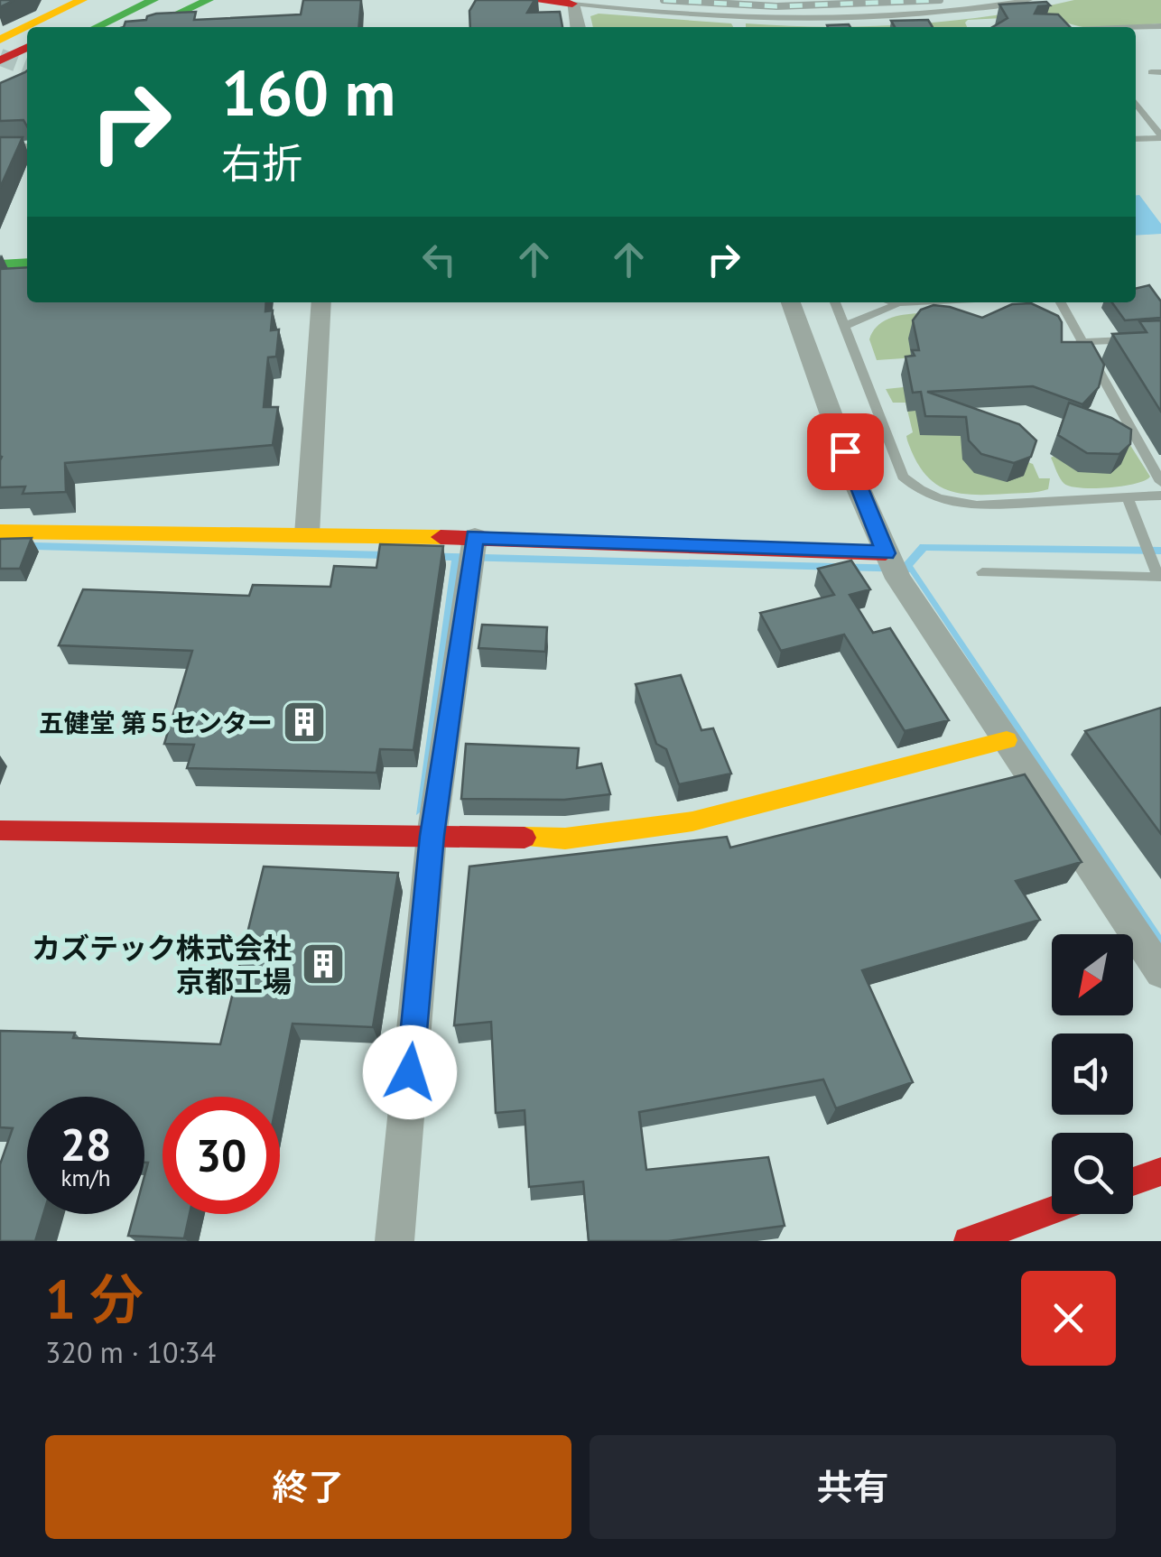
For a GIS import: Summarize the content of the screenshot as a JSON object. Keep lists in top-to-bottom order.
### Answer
{
  "places": {
    "building": ["五健堂 第５センター", "カズテック株式会社 京都工場"]
  },
  "north": "bottom left",
  "page": {
    "turn": ["160 m", "右折"],
    "speed": "28 km/h",
    "limit": "30",
    "heading": ["1 分", "320 m · 10:34"],
    "buttons": ["終了", "共有"]
  }
}
